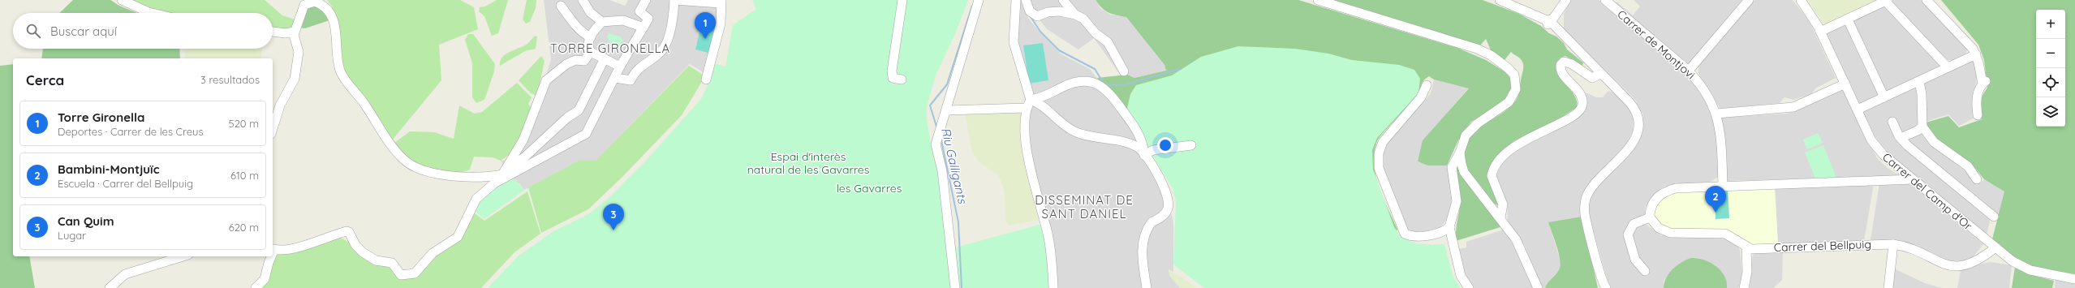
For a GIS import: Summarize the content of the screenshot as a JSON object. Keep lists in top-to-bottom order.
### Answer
{
  "streets": {
    "street": ["Carrer de Montjovi", "Carrer del Camp d'Or", "Carrer del Bellpuig"]
  },
  "crossings": [
    ["Carrer del Camp d'Or", "Carrer del Bellpuig"]
  ],
  "districts": ["TORRE GIRONELLA", "DISSEMINAT DE SANT DANIEL"],
  "water": ["Riu Galligants"],
  "parks": ["Espai d'interès natural de les Gavarres", "les Gavarres"],
  "page": {
    "map_buttons": ["+", "−"],
    "pins": ["1", "2", "3"],
    "search": "Buscar aquí",
    "heading": ["Cerca", "3 resultados"],
    "list": [
      {
        "mark": "1",
        "name": "Torre Gironella",
        "note": "Deportes · Carrer de les Creus",
        "value": "520 m"
      },
      {
        "mark": "2",
        "name": "Bambini-Montjuïc",
        "note": "Escuela · Carrer del Bellpuig",
        "value": "610 m"
      },
      {
        "mark": "3",
        "name": "Can Quim",
        "note": "Lugar",
        "value": "620 m"
      }
    ]
  }
}
